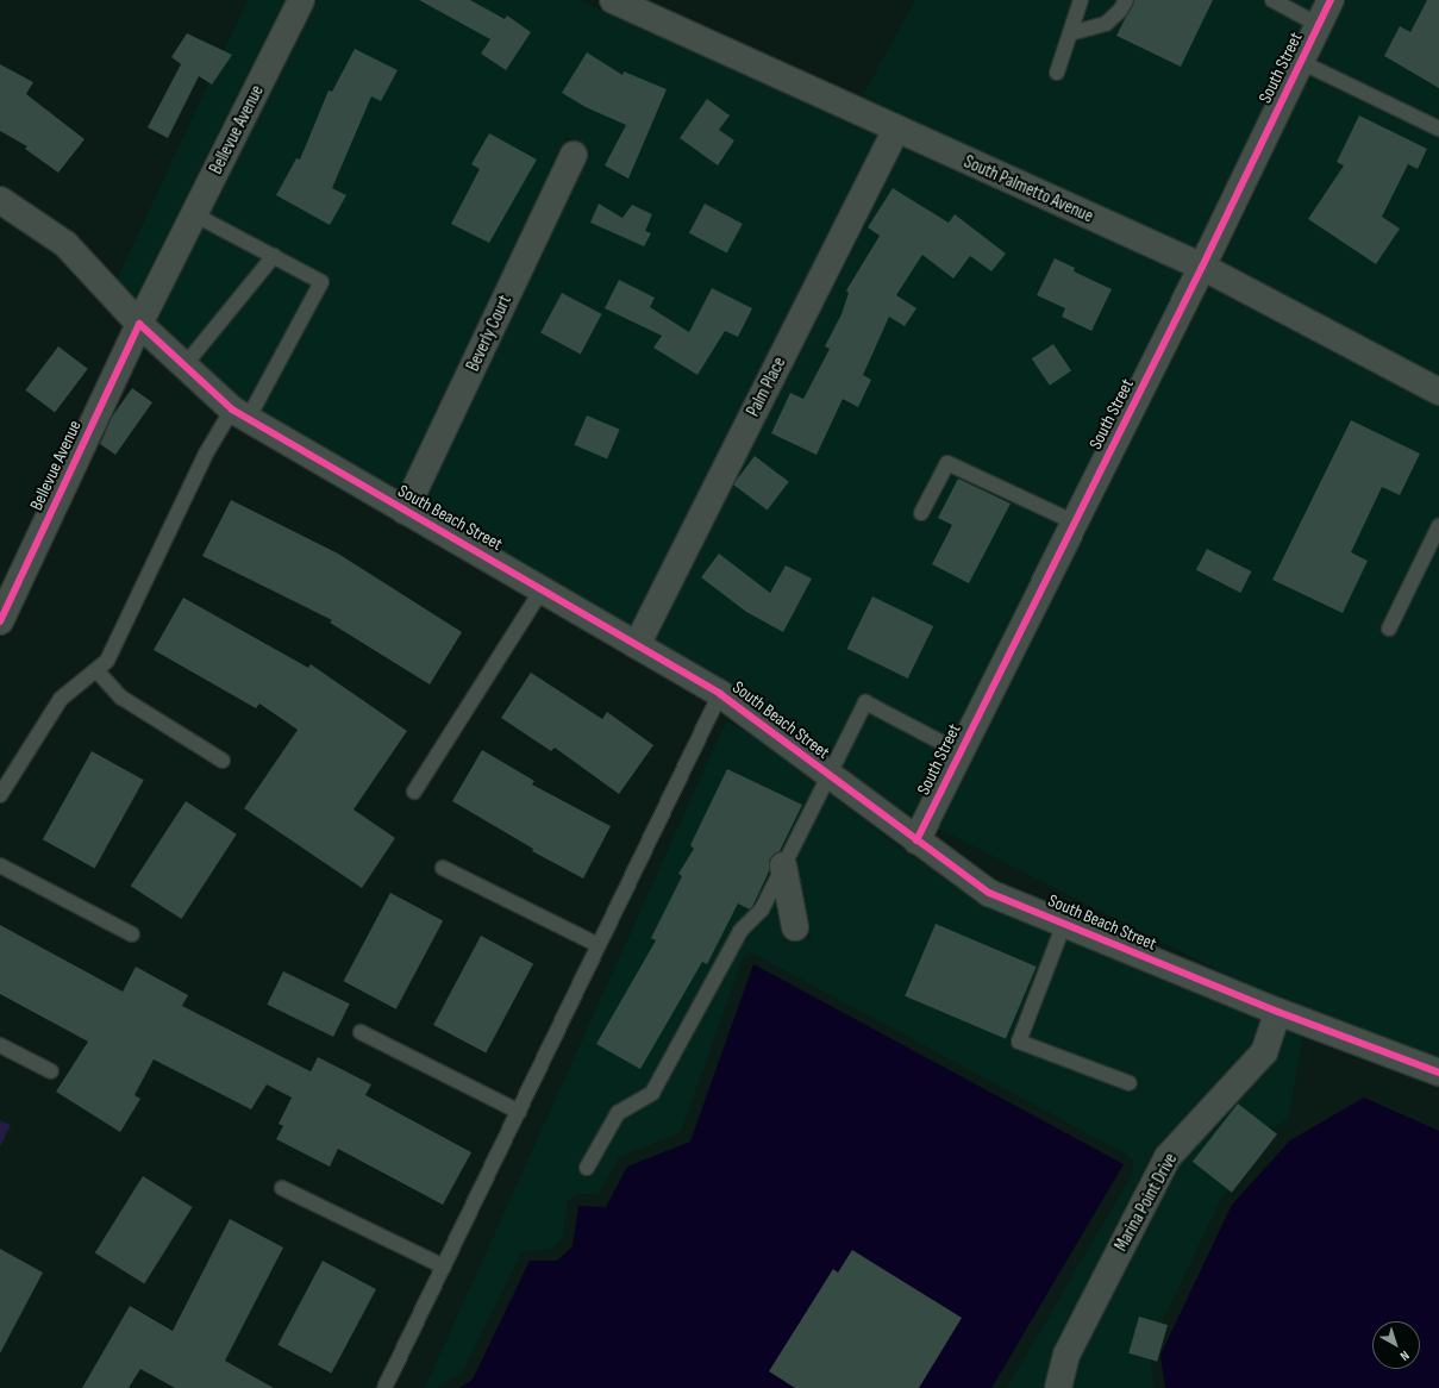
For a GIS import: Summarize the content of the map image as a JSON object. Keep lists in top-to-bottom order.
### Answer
{
  "streets": {
    "street": [
      "South Street",
      "Bellevue Avenue",
      "South Palmetto Avenue",
      "Beverly Court",
      "Palm Place",
      "South Beach Street",
      "Marina Point Drive"
    ]
  },
  "crossings": [
    ["South Street", "South Palmetto Avenue"],
    ["South Street", "South Beach Street"],
    ["Bellevue Avenue", "South Beach Street"],
    ["South Palmetto Avenue", "Palm Place"],
    ["Beverly Court", "South Beach Street"],
    ["Palm Place", "South Beach Street"],
    ["South Beach Street", "Marina Point Drive"]
  ],
  "north": "bottom right"
}
